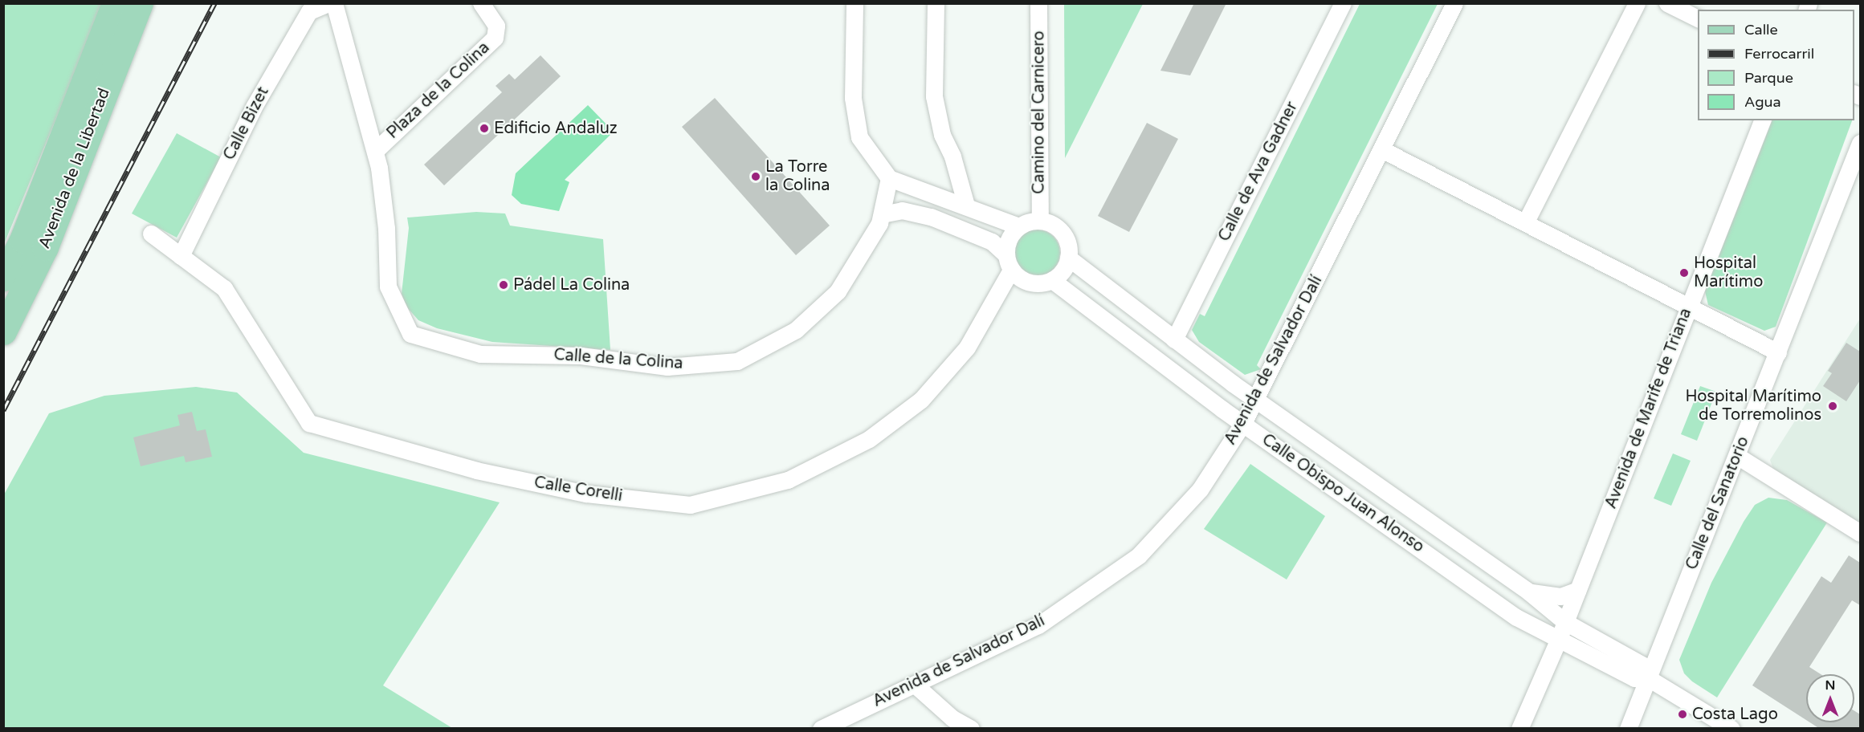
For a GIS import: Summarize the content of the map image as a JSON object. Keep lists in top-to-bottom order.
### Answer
{
  "streets": {
    "main road": ["Avenida de la Libertad"],
    "street": [
      "Plaza de la Colina",
      "Camino del Carnicero",
      "Calle Bizet",
      "Calle de Ava Gadner",
      "Calle de la Colina",
      "Avenida de Salvador Dalí",
      "Avenida de Marife de Triana",
      "Calle Corelli",
      "Calle Obispo Juan Alonso",
      "Calle del Sanatorio"
    ]
  },
  "crossings": [
    ["Plaza de la Colina", "Calle de la Colina"],
    ["Camino del Carnicero", "Calle Corelli"],
    ["Camino del Carnicero", "Calle Obispo Juan Alonso"],
    ["Calle Bizet", "Calle Corelli"],
    ["Calle de Ava Gadner", "Calle Obispo Juan Alonso"],
    ["Avenida de Salvador Dalí", "Calle Obispo Juan Alonso"],
    ["Avenida de Marife de Triana", "Calle Obispo Juan Alonso"],
    ["Calle Corelli", "Calle Obispo Juan Alonso"],
    ["Calle Obispo Juan Alonso", "Calle del Sanatorio"]
  ],
  "places": [
    "Edificio Andaluz",
    "La Torre la Colina",
    "Hospital Marítimo",
    "Pádel La Colina",
    "Hospital Marítimo de Torremolinos",
    "Costa Lago"
  ],
  "legend": [
    "Calle",
    "Ferrocarril",
    "Parque",
    "Agua"
  ],
  "north": "top"
}
